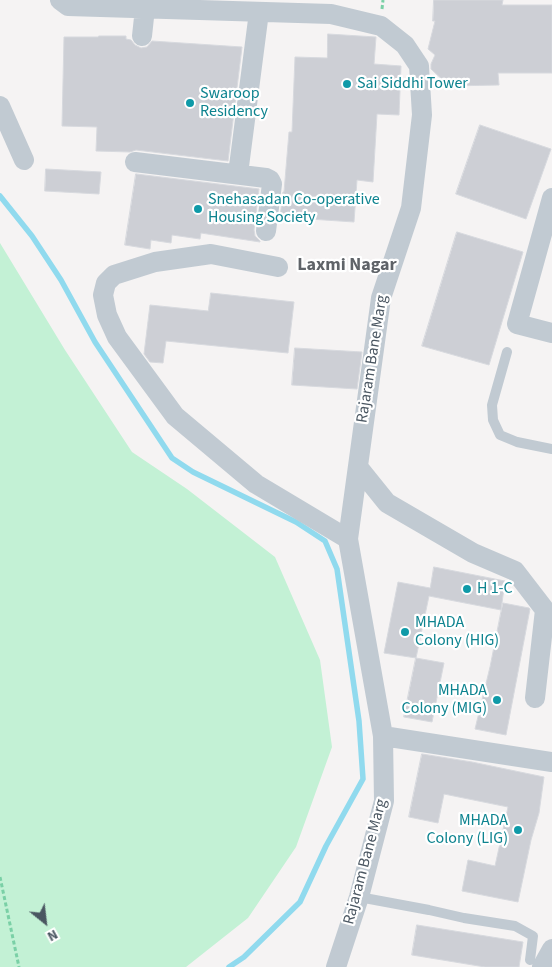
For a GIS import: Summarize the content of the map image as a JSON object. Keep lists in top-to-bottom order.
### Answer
{
  "streets": {
    "street": ["Rajaram Bane Marg"]
  },
  "districts": ["Laxmi Nagar"],
  "places": [
    "Sai Siddhi Tower",
    "Swaroop Residency",
    "Snehasadan Co-operative Housing Society",
    "H 1-C",
    "MHADA Colony (HIG)",
    "MHADA Colony (MIG)",
    "MHADA Colony (LIG)"
  ],
  "north": "bottom right"
}
